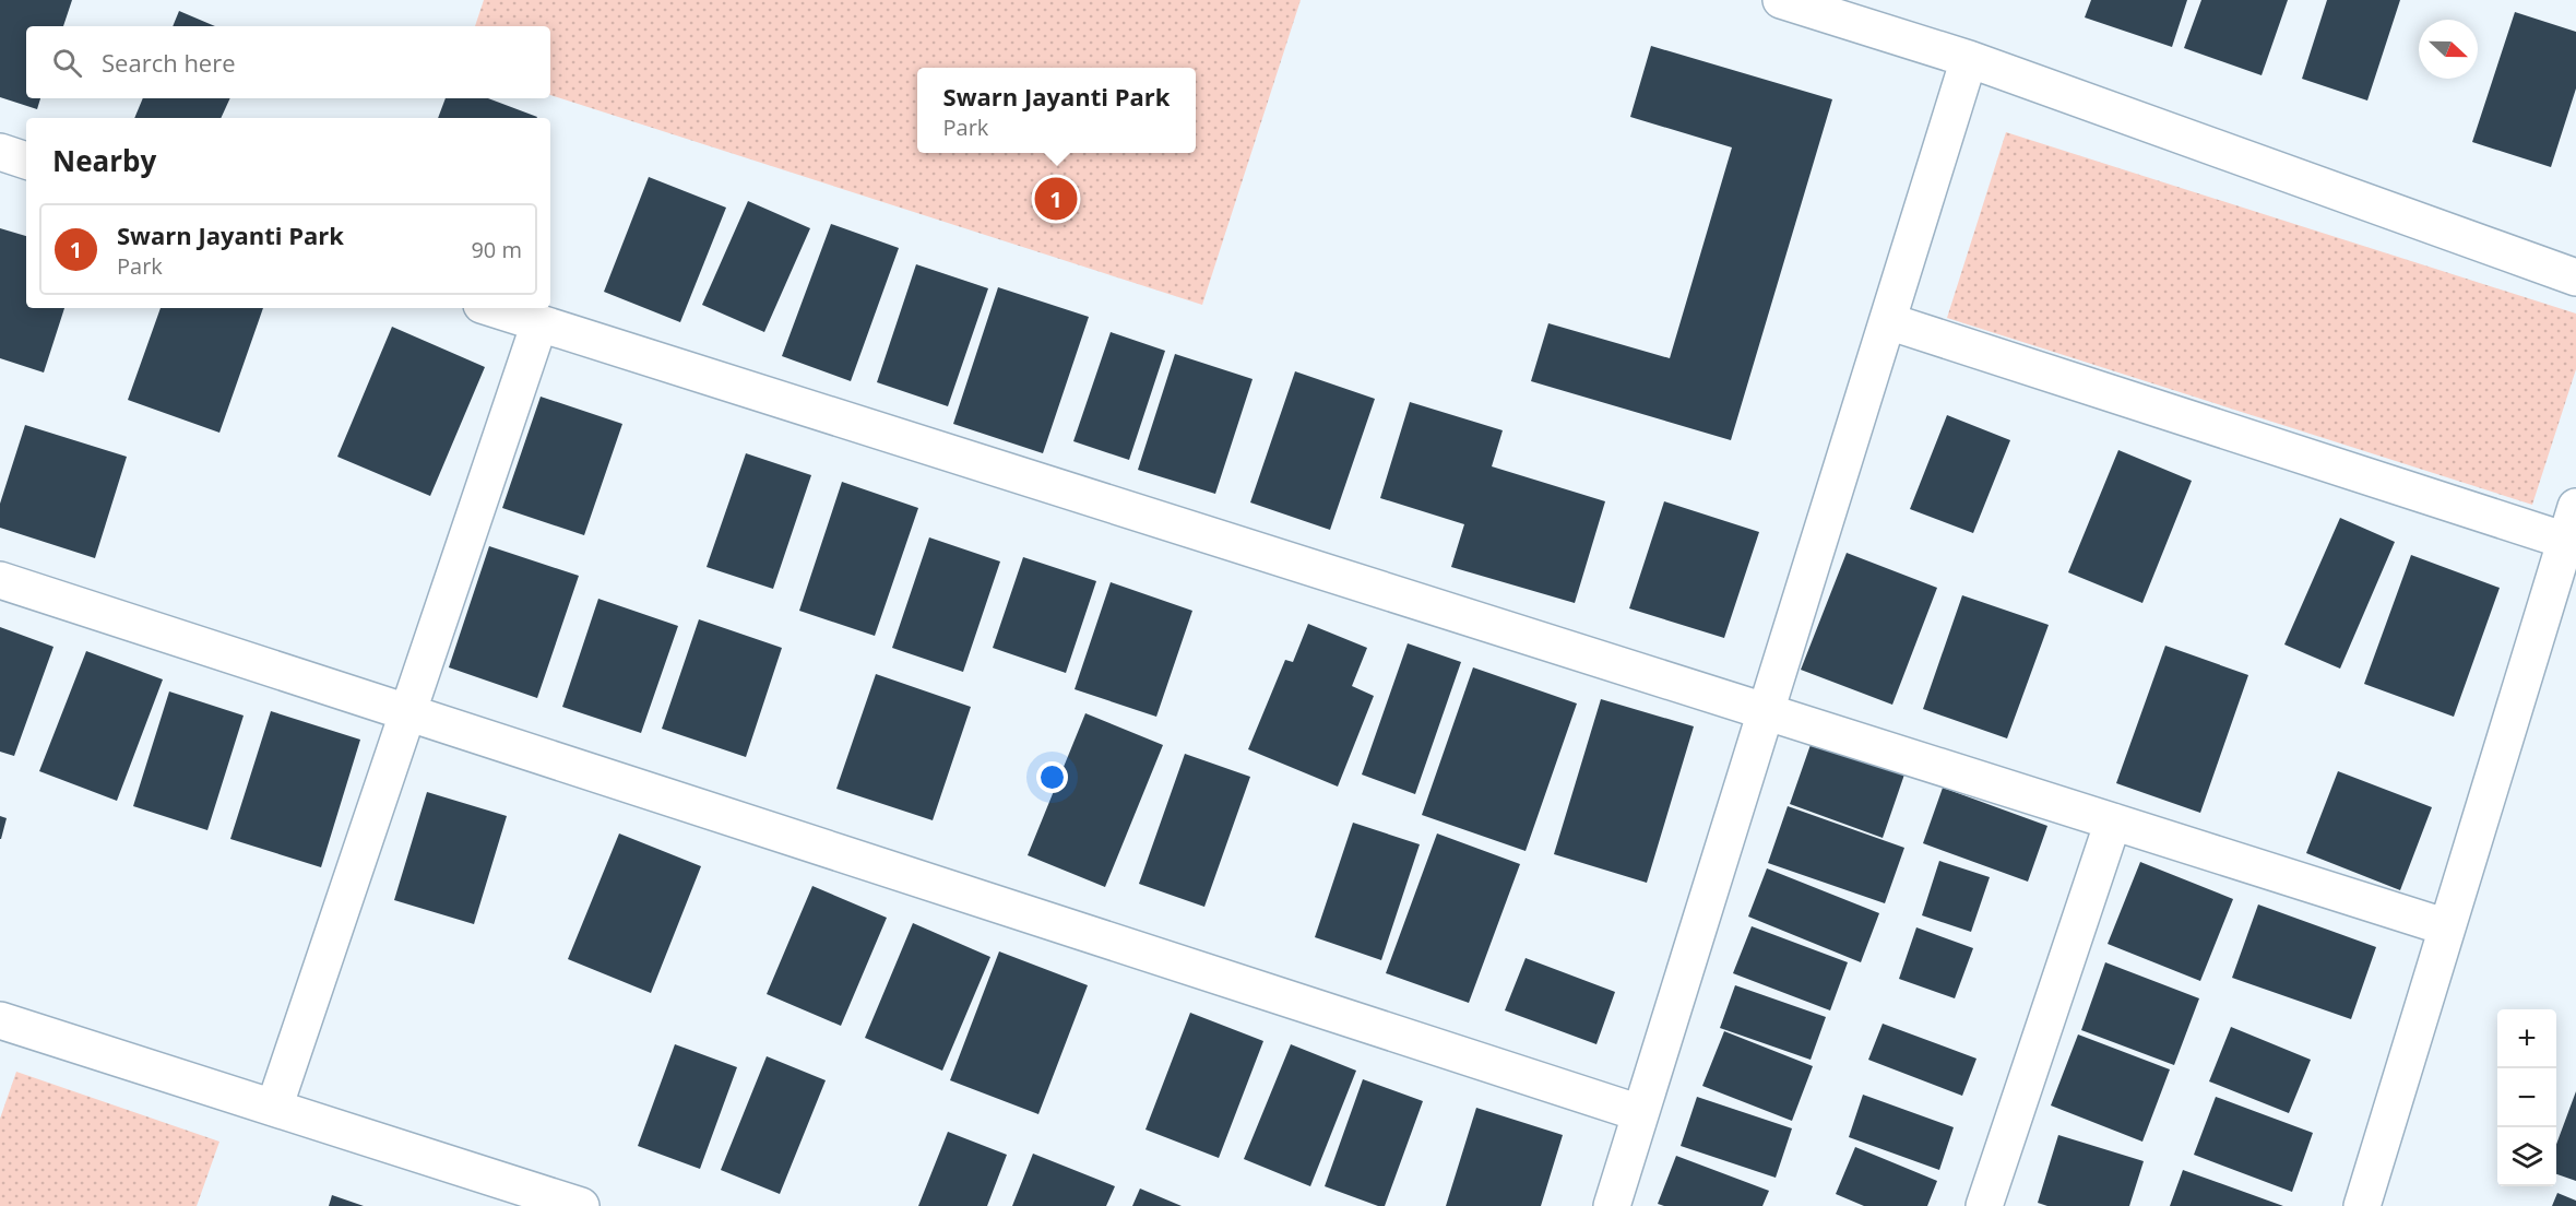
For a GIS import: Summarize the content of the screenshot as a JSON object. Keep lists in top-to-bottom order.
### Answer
{
  "north": "right",
  "page": {
    "search": "Search here",
    "popup": ["Swarn Jayanti Park", "Park"],
    "heading": "Nearby",
    "pins": "1",
    "list": [
      {
        "mark": "1",
        "name": "Swarn Jayanti Park",
        "note": "Park",
        "value": "90 m"
      }
    ],
    "map_buttons": ["+", "−"]
  }
}
